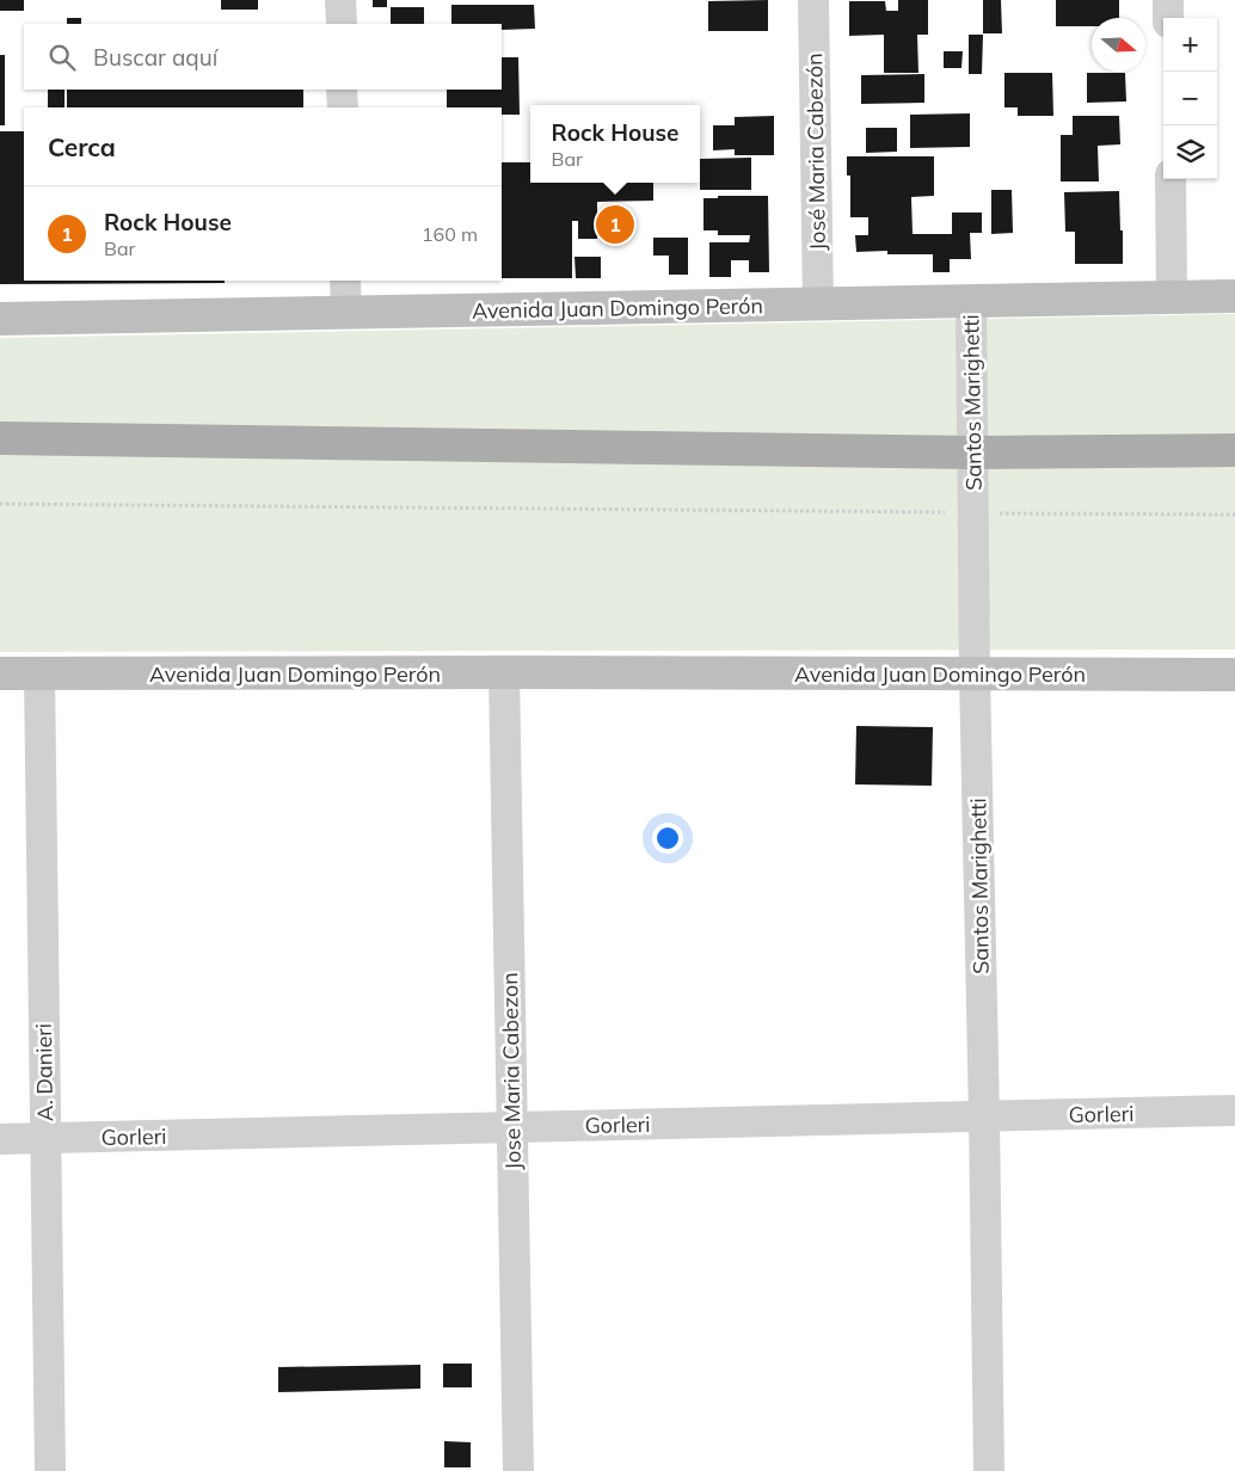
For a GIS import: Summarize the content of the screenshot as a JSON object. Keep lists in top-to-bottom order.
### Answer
{
  "streets": {
    "main road": ["Avenida Juan Domingo Perón"],
    "street": [
      "José Maria Cabezón",
      "Santos Marighetti",
      "Jose Maria Cabezon",
      "A. Danieri",
      "Gorleri"
    ]
  },
  "crossings": [
    ["José Maria Cabezón", "Avenida Juan Domingo Perón"],
    ["Avenida Juan Domingo Perón", "Santos Marighetti"],
    ["Avenida Juan Domingo Perón", "Jose Maria Cabezon"],
    ["Avenida Juan Domingo Perón", "A. Danieri"],
    ["Santos Marighetti", "Gorleri"],
    ["Jose Maria Cabezon", "Gorleri"],
    ["A. Danieri", "Gorleri"]
  ],
  "north": "right",
  "page": {
    "map_buttons": ["+", "−"],
    "search": "Buscar aquí",
    "popup": ["Rock House", "Bar"],
    "heading": "Cerca",
    "list": [
      {
        "mark": "1",
        "name": "Rock House",
        "note": "Bar",
        "value": "160 m"
      }
    ],
    "pins": "1"
  }
}
